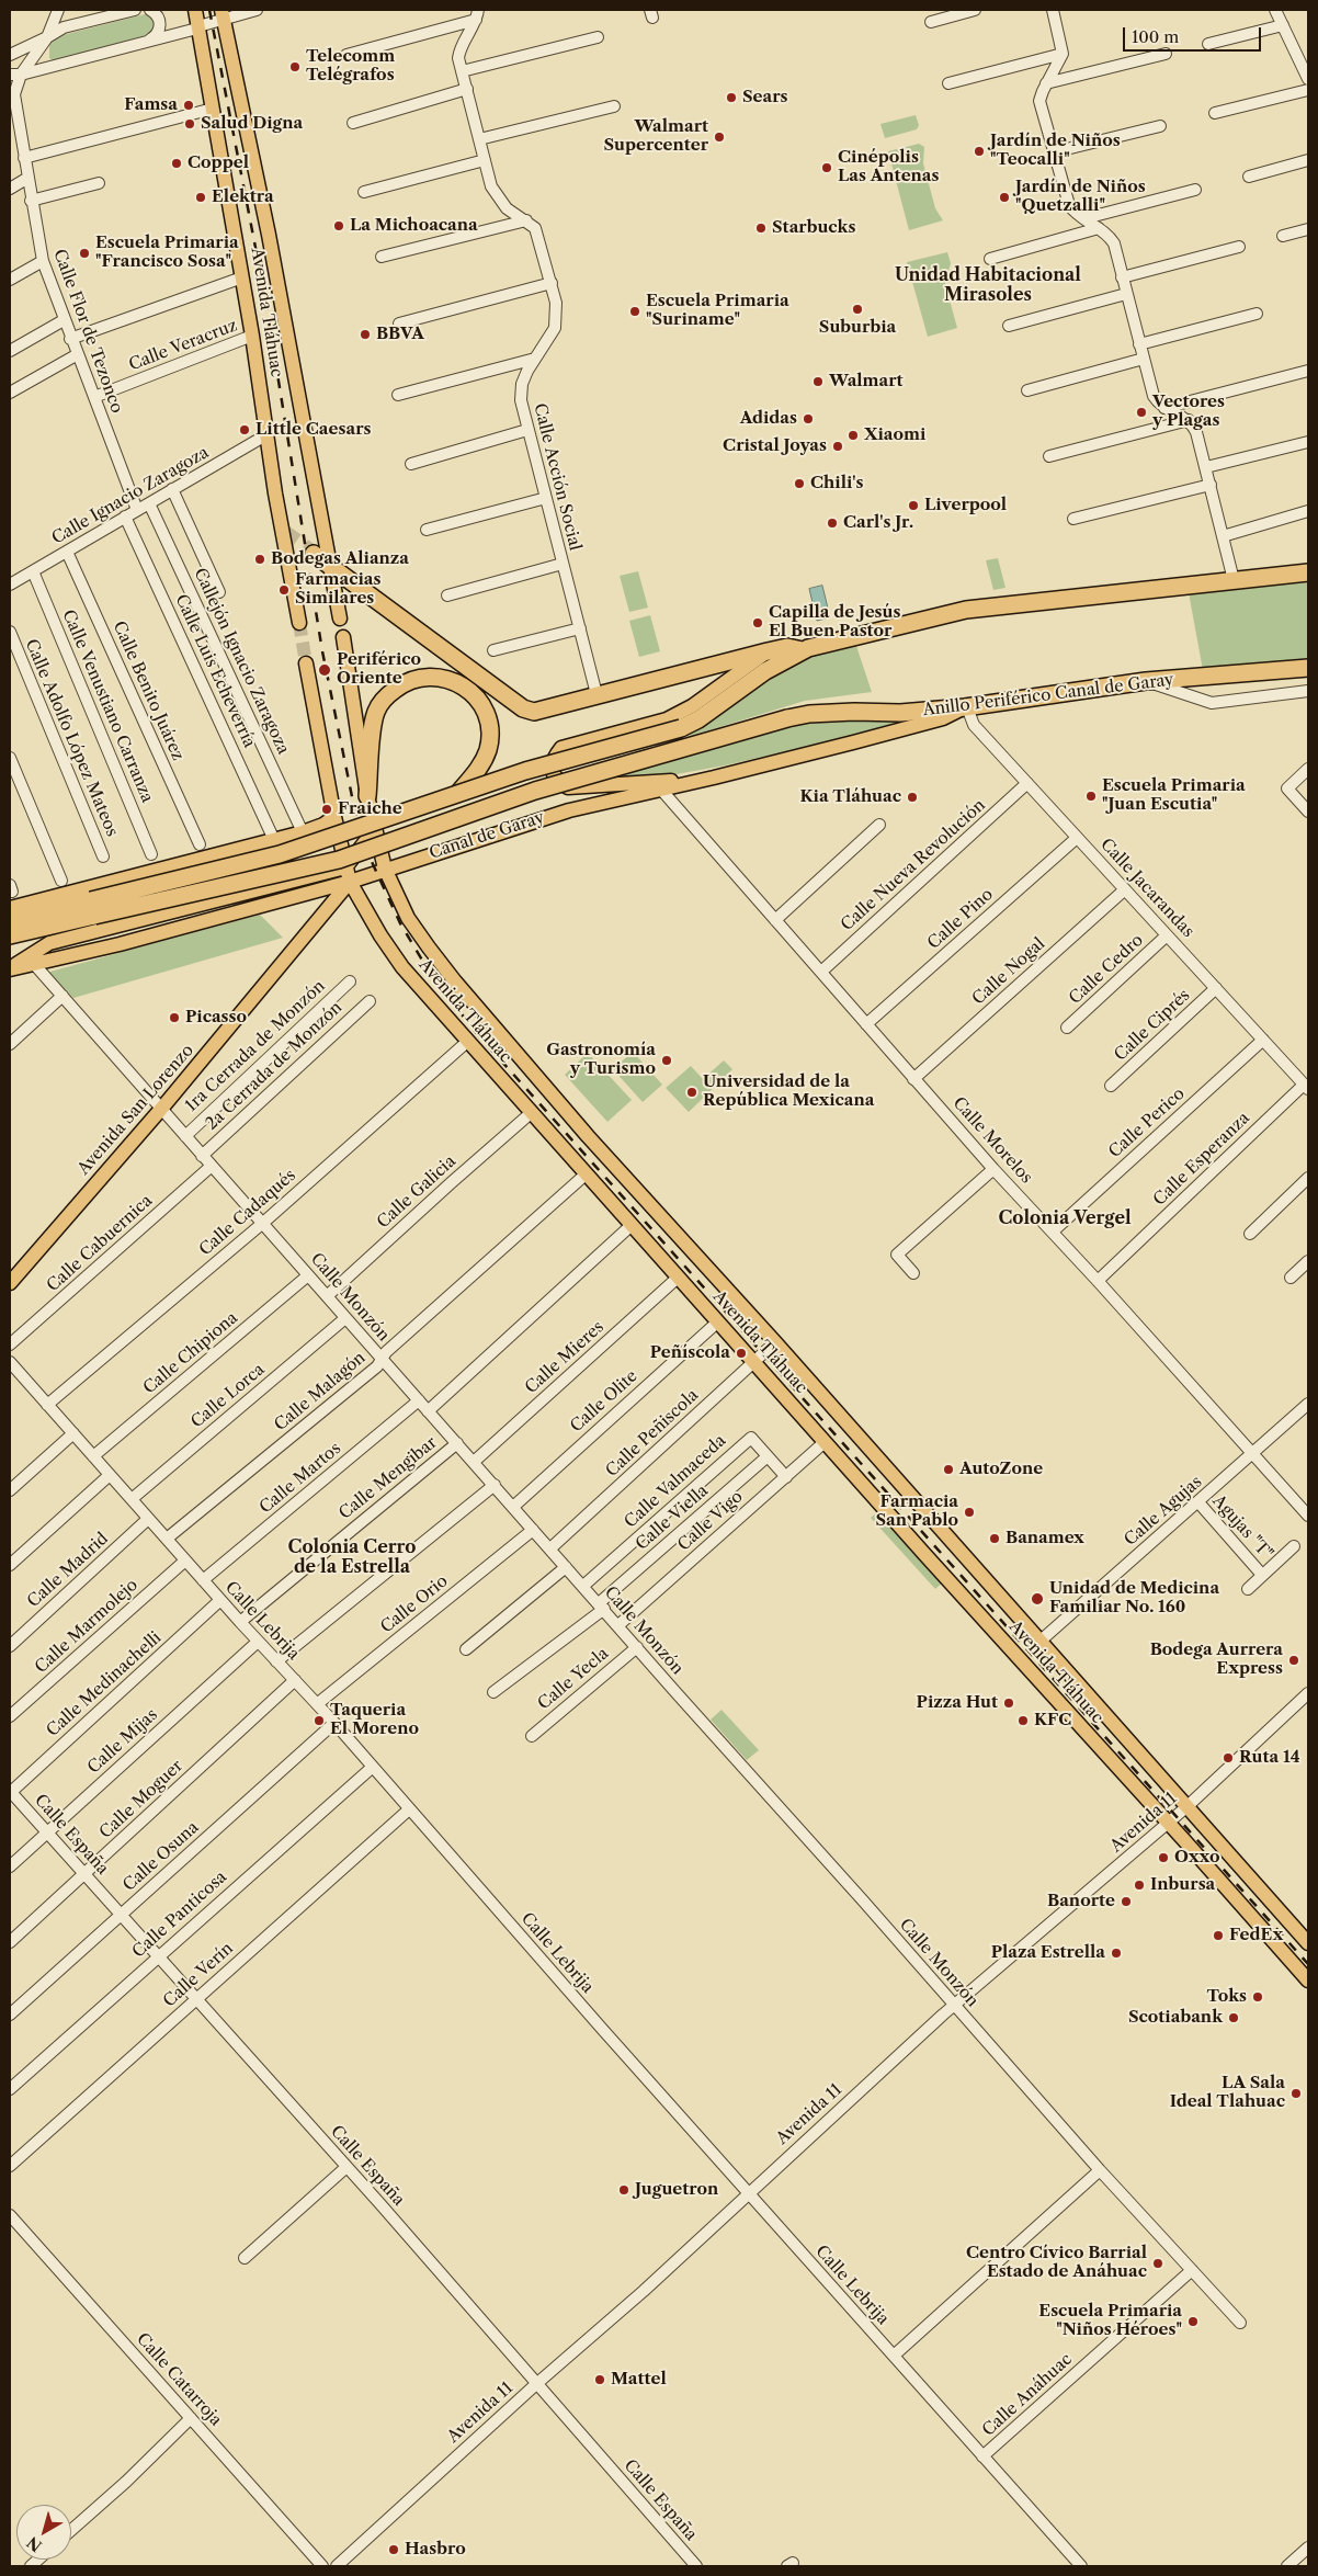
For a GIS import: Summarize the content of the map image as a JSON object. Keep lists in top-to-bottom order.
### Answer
{
  "streets": {
    "highway": ["Anillo Periférico Canal de Garay", "Canal de Garay"],
    "main road": ["Avenida Tláhuac", "Avenida San Lorenzo"],
    "street": [
      "Calle Flor de Tezonco",
      "Calle Veracruz",
      "Calle Acción Social",
      "Calle Ignacio Zaragoza",
      "Callejón Ignacio Zaragoza",
      "Calle Luis Echeverría",
      "Calle Benito Juárez",
      "Calle Venustiano Carranza",
      "Calle Adolfo López Mateos",
      "Calle Nueva Revolución",
      "Calle Jacarandas",
      "Calle Pino",
      "Calle Cedro",
      "Calle Nogal",
      "Calle Ciprés",
      "1ra Cerrada de Monzón",
      "2a Cerrada de Monzón",
      "Calle Perico",
      "Calle Morelos",
      "Calle Esperanza",
      "Calle Galicia",
      "Calle Cadaqués",
      "Calle Cabuernica",
      "Calle Monzón",
      "Calle Chipiona",
      "Calle Mieres",
      "Calle Malagón",
      "Calle Lorca",
      "Calle Olite",
      "Calle Peñiscola",
      "Calle Martos",
      "Calle Mengibar",
      "Calle Valmaceda",
      "Calle Agujas",
      "Calle Viella",
      "Calle Vigo",
      "Agujas \"T\"",
      "Calle Madrid",
      "Calle Orio",
      "Calle Lebrija",
      "Calle Marmolejo",
      "Calle Yecla",
      "Calle Medinachelli",
      "Calle Mijas",
      "Calle Moguer",
      "Avenida 11",
      "Calle España",
      "Calle Osuna",
      "Calle Panticosa",
      "Calle Verín",
      "Calle Catarroja",
      "Calle Anáhuac"
    ]
  },
  "crossings": [
    ["Avenida Tláhuac", "Calle Veracruz"],
    ["Avenida Tláhuac", "Calle Ignacio Zaragoza"],
    ["Avenida Tláhuac", "Canal de Garay"],
    ["Avenida Tláhuac", "Avenida San Lorenzo"],
    ["Avenida Tláhuac", "Calle Galicia"],
    ["Avenida Tláhuac", "Calle Cadaqués"],
    ["Avenida Tláhuac", "Calle Mieres"],
    ["Avenida Tláhuac", "Calle Malagón"],
    ["Avenida Tláhuac", "Calle Olite"],
    ["Avenida Tláhuac", "Calle Peñiscola"],
    ["Avenida Tláhuac", "Calle Agujas"],
    ["Avenida Tláhuac", "Calle Vigo"],
    ["Avenida Tláhuac", "Avenida 11"],
    ["Calle Flor de Tezonco", "Calle Veracruz"],
    ["Calle Flor de Tezonco", "Calle Ignacio Zaragoza"],
    ["Calle Ignacio Zaragoza", "Callejón Ignacio Zaragoza"],
    ["Calle Ignacio Zaragoza", "Calle Luis Echeverría"],
    ["Calle Ignacio Zaragoza", "Calle Benito Juárez"],
    ["Calle Ignacio Zaragoza", "Calle Venustiano Carranza"],
    ["Anillo Periférico Canal de Garay", "Canal de Garay"],
    ["Anillo Periférico Canal de Garay", "Calle Jacarandas"],
    ["Canal de Garay", "Calle Jacarandas"],
    ["Canal de Garay", "Avenida San Lorenzo"],
    ["Canal de Garay", "Calle Morelos"],
    ["Canal de Garay", "Calle Monzón"],
    ["Calle Nueva Revolución", "Calle Jacarandas"],
    ["Calle Nueva Revolución", "Calle Morelos"],
    ["Calle Jacarandas", "Calle Pino"],
    ["Calle Jacarandas", "Calle Cedro"],
    ["Calle Jacarandas", "Calle Nogal"],
    ["Calle Jacarandas", "Calle Ciprés"],
    ["Calle Jacarandas", "Calle Perico"],
    ["Calle Jacarandas", "Calle Esperanza"],
    ["Calle Pino", "Calle Morelos"],
    ["Calle Nogal", "Calle Morelos"],
    ["1ra Cerrada de Monzón", "Calle Monzón"],
    ["2a Cerrada de Monzón", "Calle Monzón"],
    ["Avenida San Lorenzo", "Calle Monzón"],
    ["Calle Perico", "Calle Morelos"],
    ["Calle Morelos", "Calle Esperanza"],
    ["Calle Morelos", "Calle Agujas"],
    ["Calle Galicia", "Calle Monzón"],
    ["Calle Cadaqués", "Calle Monzón"],
    ["Calle Cadaqués", "Calle Lebrija"],
    ["Calle Cabuernica", "Calle Monzón"],
    ["Calle Monzón", "Calle Chipiona"],
    ["Calle Monzón", "Calle Mieres"],
    ["Calle Monzón", "Calle Malagón"],
    ["Calle Monzón", "Calle Lorca"],
    ["Calle Monzón", "Calle Olite"],
    ["Calle Monzón", "Calle Peñiscola"],
    ["Calle Monzón", "Calle Martos"],
    ["Calle Monzón", "Calle Mengibar"],
    ["Calle Monzón", "Calle Valmaceda"],
    ["Calle Monzón", "Calle Viella"],
    ["Calle Monzón", "Calle Vigo"],
    ["Calle Monzón", "Calle Orio"],
    ["Calle Monzón", "Calle Yecla"],
    ["Calle Monzón", "Avenida 11"],
    ["Calle Monzón", "Calle Anáhuac"],
    ["Calle Chipiona", "Calle Lebrija"],
    ["Calle Malagón", "Calle Lebrija"],
    ["Calle Lorca", "Calle Lebrija"],
    ["Calle Martos", "Calle Lebrija"],
    ["Calle Mengibar", "Calle Lebrija"],
    ["Calle Valmaceda", "Calle Viella"],
    ["Calle Valmaceda", "Calle Vigo"],
    ["Calle Agujas", "Agujas \"T\""],
    ["Calle Madrid", "Calle Lebrija"],
    ["Calle Orio", "Calle Lebrija"],
    ["Calle Lebrija", "Calle Marmolejo"],
    ["Calle Lebrija", "Calle Medinachelli"],
    ["Calle Lebrija", "Calle Mijas"],
    ["Calle Lebrija", "Calle Moguer"],
    ["Calle Lebrija", "Avenida 11"],
    ["Calle Lebrija", "Calle Osuna"],
    ["Calle Lebrija", "Calle Panticosa"],
    ["Calle Lebrija", "Calle Verín"],
    ["Calle Lebrija", "Calle Anáhuac"],
    ["Calle Medinachelli", "Calle España"],
    ["Calle Mijas", "Calle España"],
    ["Calle Moguer", "Calle España"],
    ["Avenida 11", "Calle España"],
    ["Calle España", "Calle Osuna"],
    ["Calle España", "Calle Panticosa"],
    ["Calle España", "Calle Verín"]
  ],
  "districts": ["Unidad Habitacional Mirasoles", "Colonia Vergel", "Colonia Cerro de la Estrella"],
  "places": [
    "Telecomm Telégrafos",
    "Sears",
    "Famsa",
    "Salud Digna",
    "Walmart Supercenter",
    "Jardín de Niños \"Teocalli\"",
    "Coppel",
    "Cinépolis Las Antenas",
    "Elektra",
    "Jardín de Niños \"Quetzalli\"",
    "La Michoacana",
    "Starbucks",
    "Escuela Primaria \"Francisco Sosa\"",
    "Suburbia",
    "Escuela Primaria \"Suriname\"",
    "BBVA",
    "Walmart",
    "Vectores y Plagas",
    "Adidas",
    "Little Caesars",
    "Xiaomi",
    "Cristal Joyas",
    "Chili's",
    "Liverpool",
    "Carl's Jr.",
    "Bodegas Alianza",
    "Farmacias Similares",
    "Capilla de Jesús El Buen Pastor",
    "Periférico Oriente",
    "Escuela Primaria \"Juan Escutia\"",
    "Kia Tláhuac",
    "Fraiche",
    "Picasso",
    "Gastronomía y Turismo",
    "Universidad de la República Mexicana",
    "Peñíscola",
    "AutoZone",
    "Farmacia San Pablo",
    "Banamex",
    "Unidad de Medicina Familiar No. 160",
    "Bodega Aurrera Express",
    "Pizza Hut",
    "Taqueria El Moreno",
    "KFC",
    "Ruta 14",
    "Oxxo",
    "Inbursa",
    "Banorte",
    "FedEx",
    "Plaza Estrella",
    "Toks",
    "Scotiabank",
    "LA Sala Ideal Tlahuac",
    "Juguetron",
    "Centro Cívico Barrial Estado de Anáhuac",
    "Escuela Primaria \"Niños Héroes\"",
    "Mattel",
    "Hasbro"
  ],
  "scale_bar": "100 m",
  "north": "bottom left"
}
